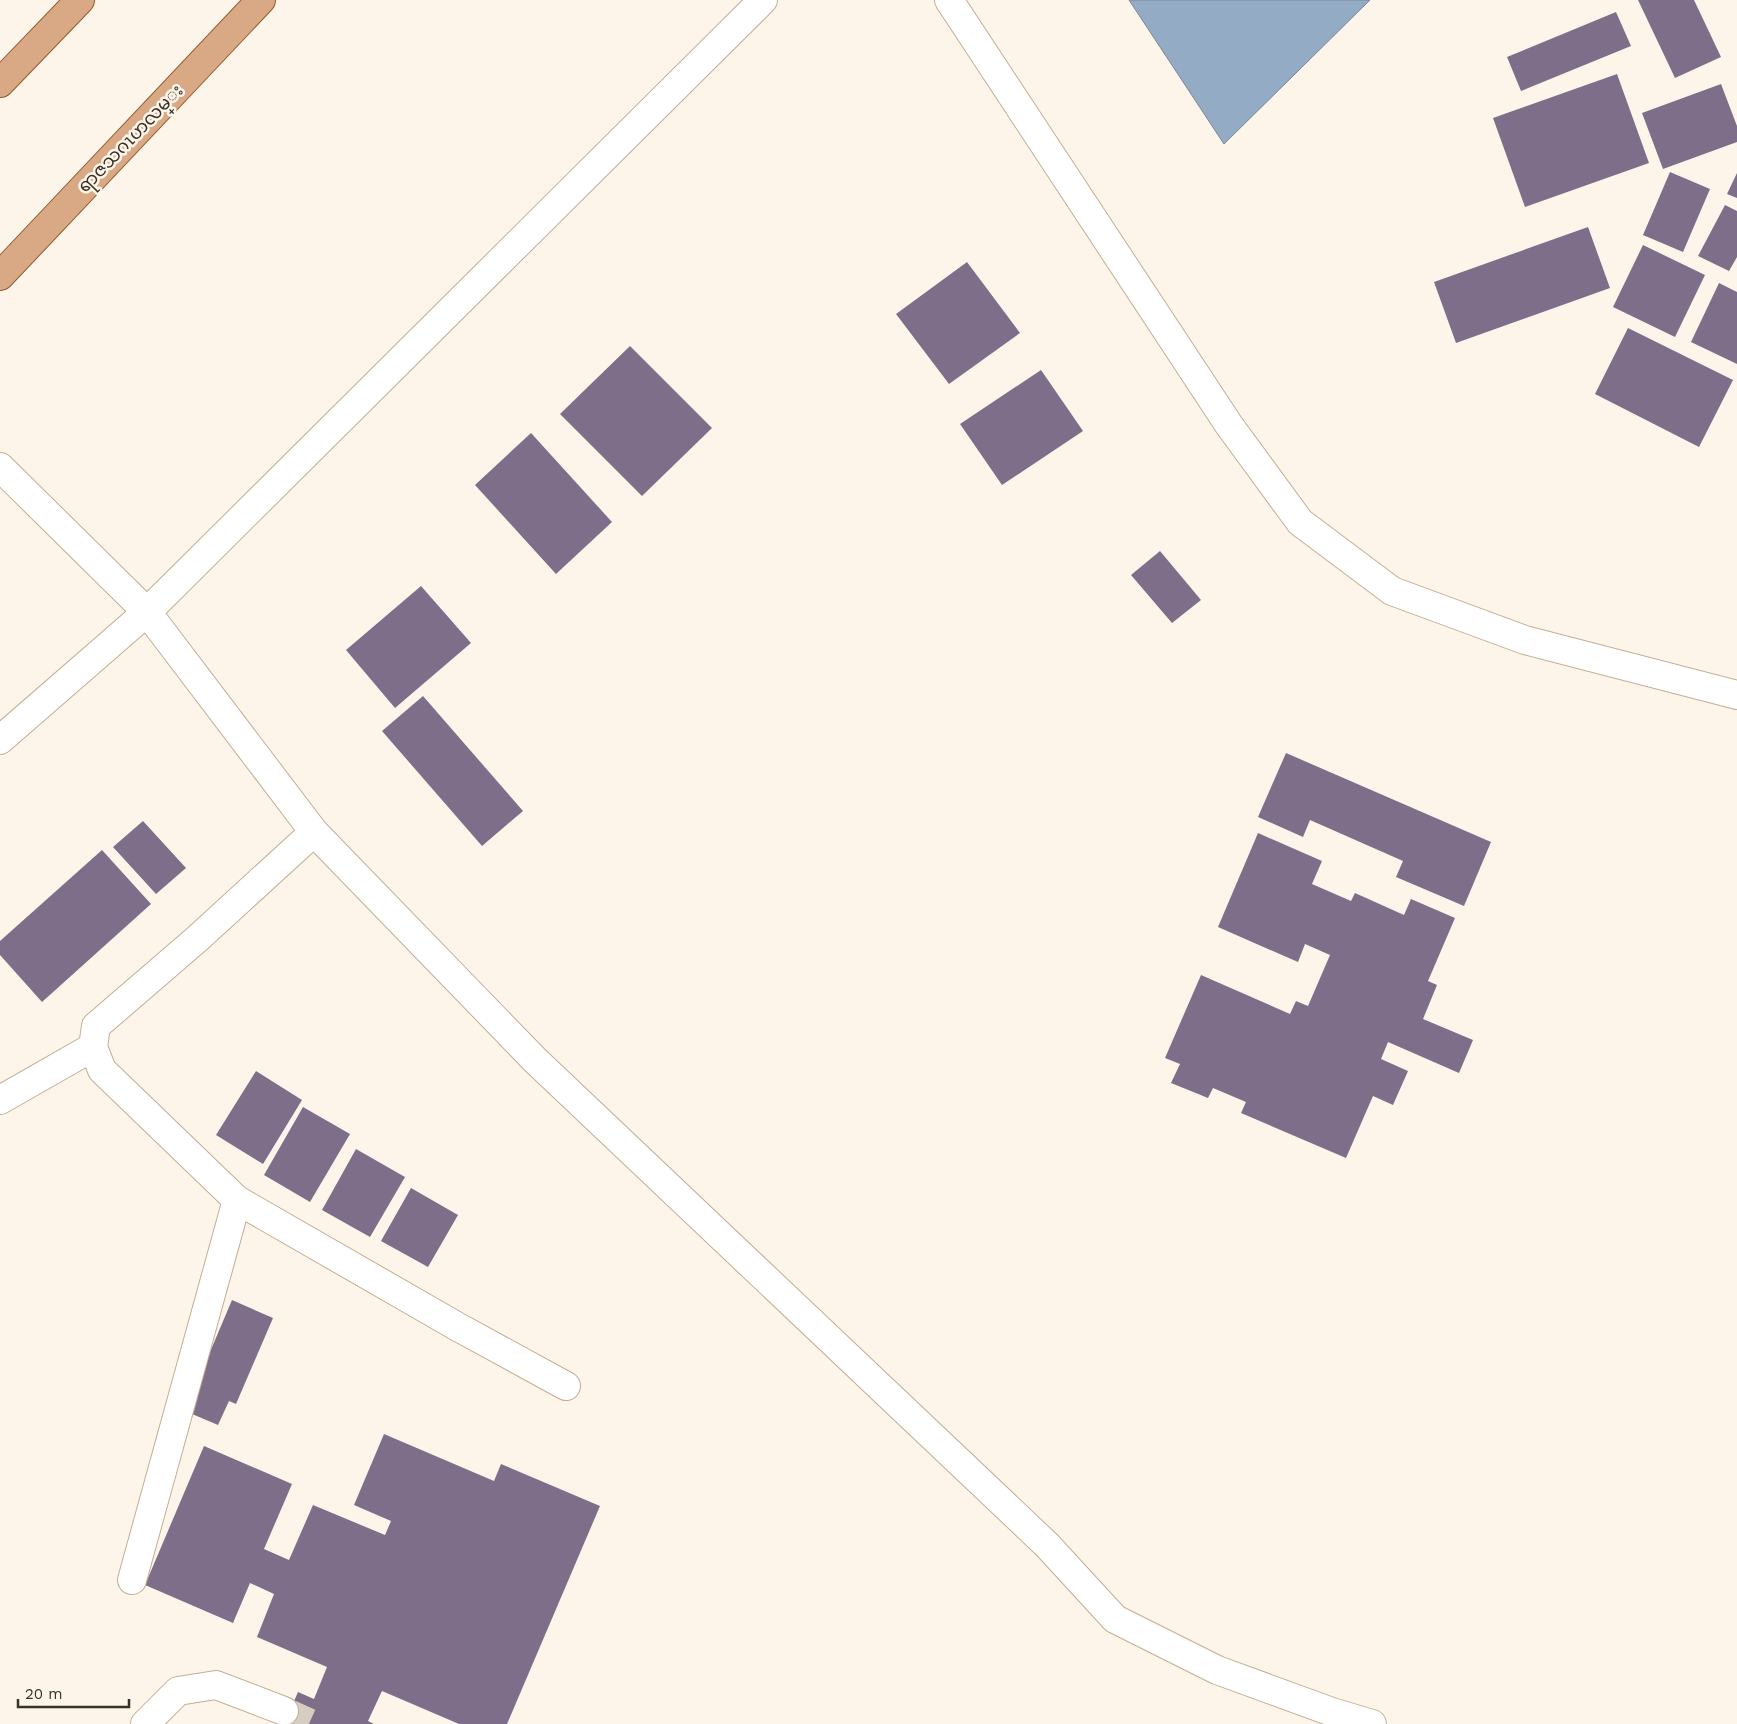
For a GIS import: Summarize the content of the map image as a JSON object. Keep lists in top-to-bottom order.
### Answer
{
  "streets": {
    "main road": ["ရာဇသဂၤဟလမ္း"]
  },
  "scale_bar": "20 m"
}
